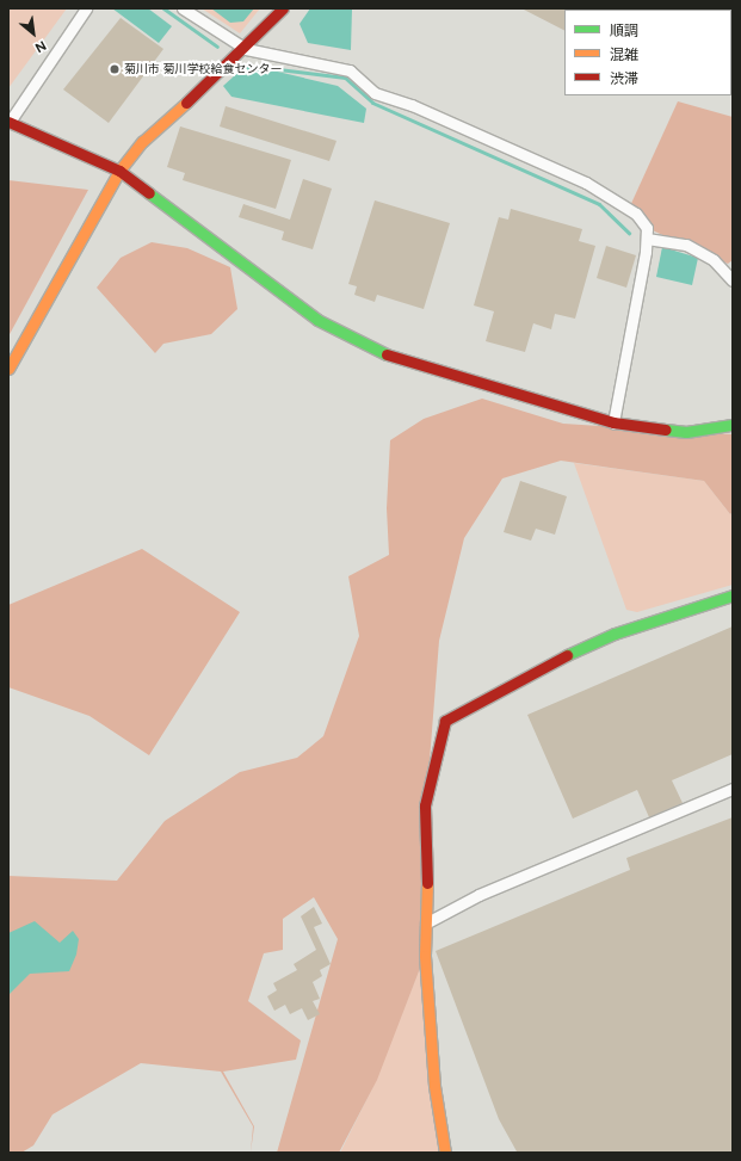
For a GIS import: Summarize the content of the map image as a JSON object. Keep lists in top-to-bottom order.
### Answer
{
  "places": ["菊川市 菊川学校給食センター"],
  "legend": ["順調", "混雑", "渋滞"],
  "north": "bottom right"
}
